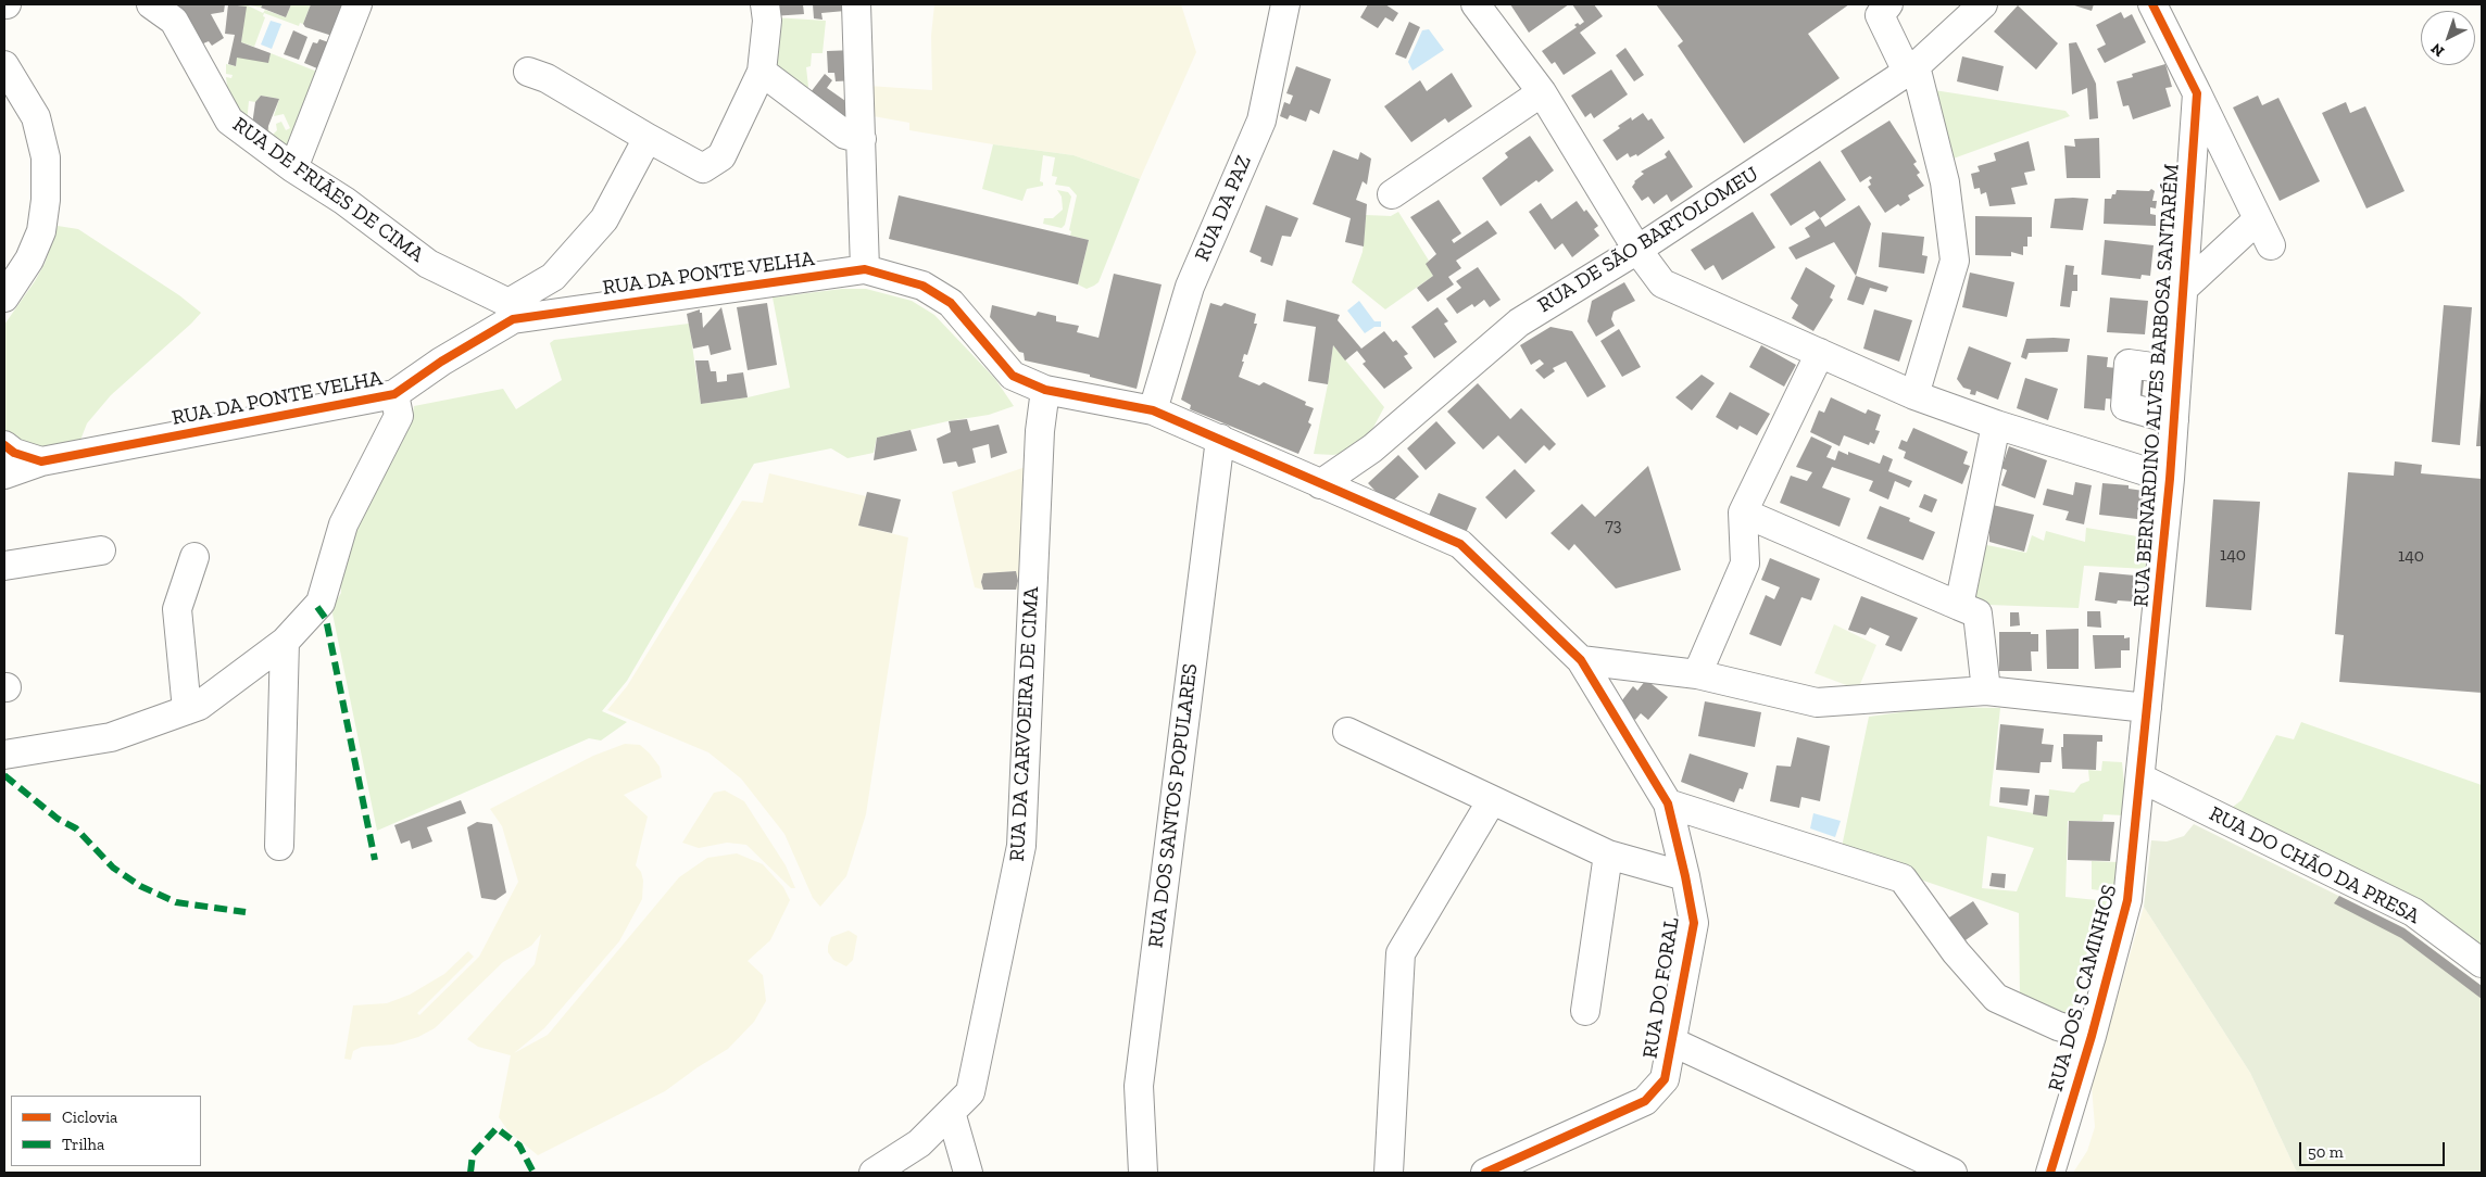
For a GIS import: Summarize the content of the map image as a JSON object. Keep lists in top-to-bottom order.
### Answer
{
  "streets": {
    "street": [
      "RUA DE FRIÃES DE CIMA",
      "RUA DA PAZ",
      "RUA DE SÃO BARTOLOMEU",
      "RUA DA PONTE VELHA",
      "RUA BERNARDINO ALVES BARBOSA SANTARÉM",
      "RUA DA CARVOEIRA DE CIMA",
      "RUA DOS SANTOS POPULARES",
      "RUA DO CHÃO DA PRESA",
      "RUA DO FORAL",
      "RUA DOS 5 CAMINHOS"
    ]
  },
  "crossings": [
    ["RUA DE FRIÃES DE CIMA", "RUA DA PONTE VELHA"],
    ["RUA DA PAZ", "RUA DO FORAL"],
    ["RUA DE SÃO BARTOLOMEU", "RUA DO FORAL"],
    ["RUA DA PONTE VELHA", "RUA DO FORAL"],
    ["RUA BERNARDINO ALVES BARBOSA SANTARÉM", "RUA DO CHÃO DA PRESA"],
    ["RUA BERNARDINO ALVES BARBOSA SANTARÉM", "RUA DOS 5 CAMINHOS"],
    ["RUA DA CARVOEIRA DE CIMA", "RUA DO FORAL"],
    ["RUA DOS SANTOS POPULARES", "RUA DO FORAL"],
    ["RUA DO CHÃO DA PRESA", "RUA DOS 5 CAMINHOS"]
  ],
  "house_numbers": ["73", "140", "140"],
  "legend": ["Ciclovia", "Trilha"],
  "scale_bar": "50 m",
  "north": "bottom left"
}
